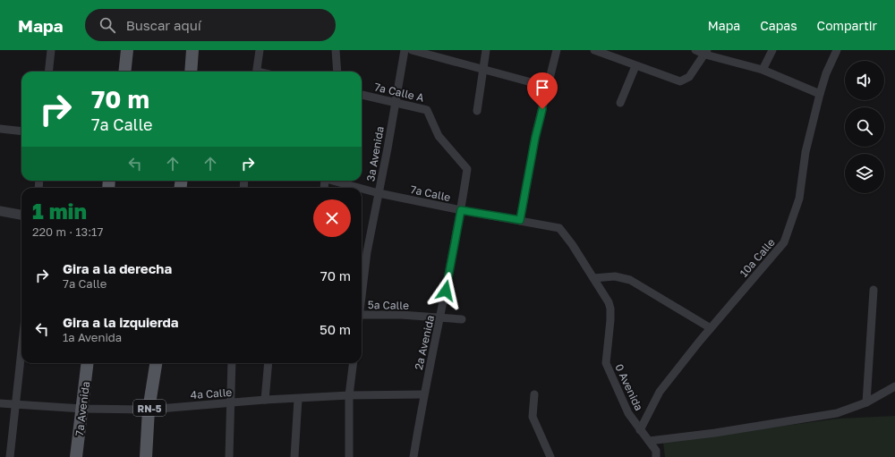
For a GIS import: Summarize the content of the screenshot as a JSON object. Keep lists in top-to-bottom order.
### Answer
{
  "streets": {
    "main road": ["RN-5", "7a Avenida"],
    "street": [
      "7a Calle A",
      "3a Avenida",
      "7a Calle",
      "10a Calle",
      "5a Calle",
      "2a Avenida",
      "0 Avenida",
      "4a Calle"
    ]
  },
  "crossings": [
    ["7a Calle A", "3a Avenida"],
    ["7a Calle A", "2a Avenida"],
    ["3a Avenida", "7a Calle"],
    ["7a Calle", "2a Avenida"],
    ["7a Calle", "0 Avenida"],
    ["10a Calle", "0 Avenida"],
    ["5a Calle", "2a Avenida"],
    ["2a Avenida", "4a Calle"],
    ["4a Calle", "RN-5"],
    ["4a Calle", "7a Avenida"]
  ],
  "page": {
    "header": "Mapa",
    "search": "Buscar aquí",
    "nav": ["Mapa", "Capas", "Compartir"],
    "turn": ["70 m", "7a Calle"],
    "heading": ["1 min", "220 m · 13:17"],
    "list": [
      {
        "name": "Gira a la derecha",
        "note": "7a Calle",
        "value": "70 m"
      },
      {
        "name": "Gira a la izquierda",
        "note": "1a Avenida",
        "value": "50 m"
      }
    ]
  }
}
